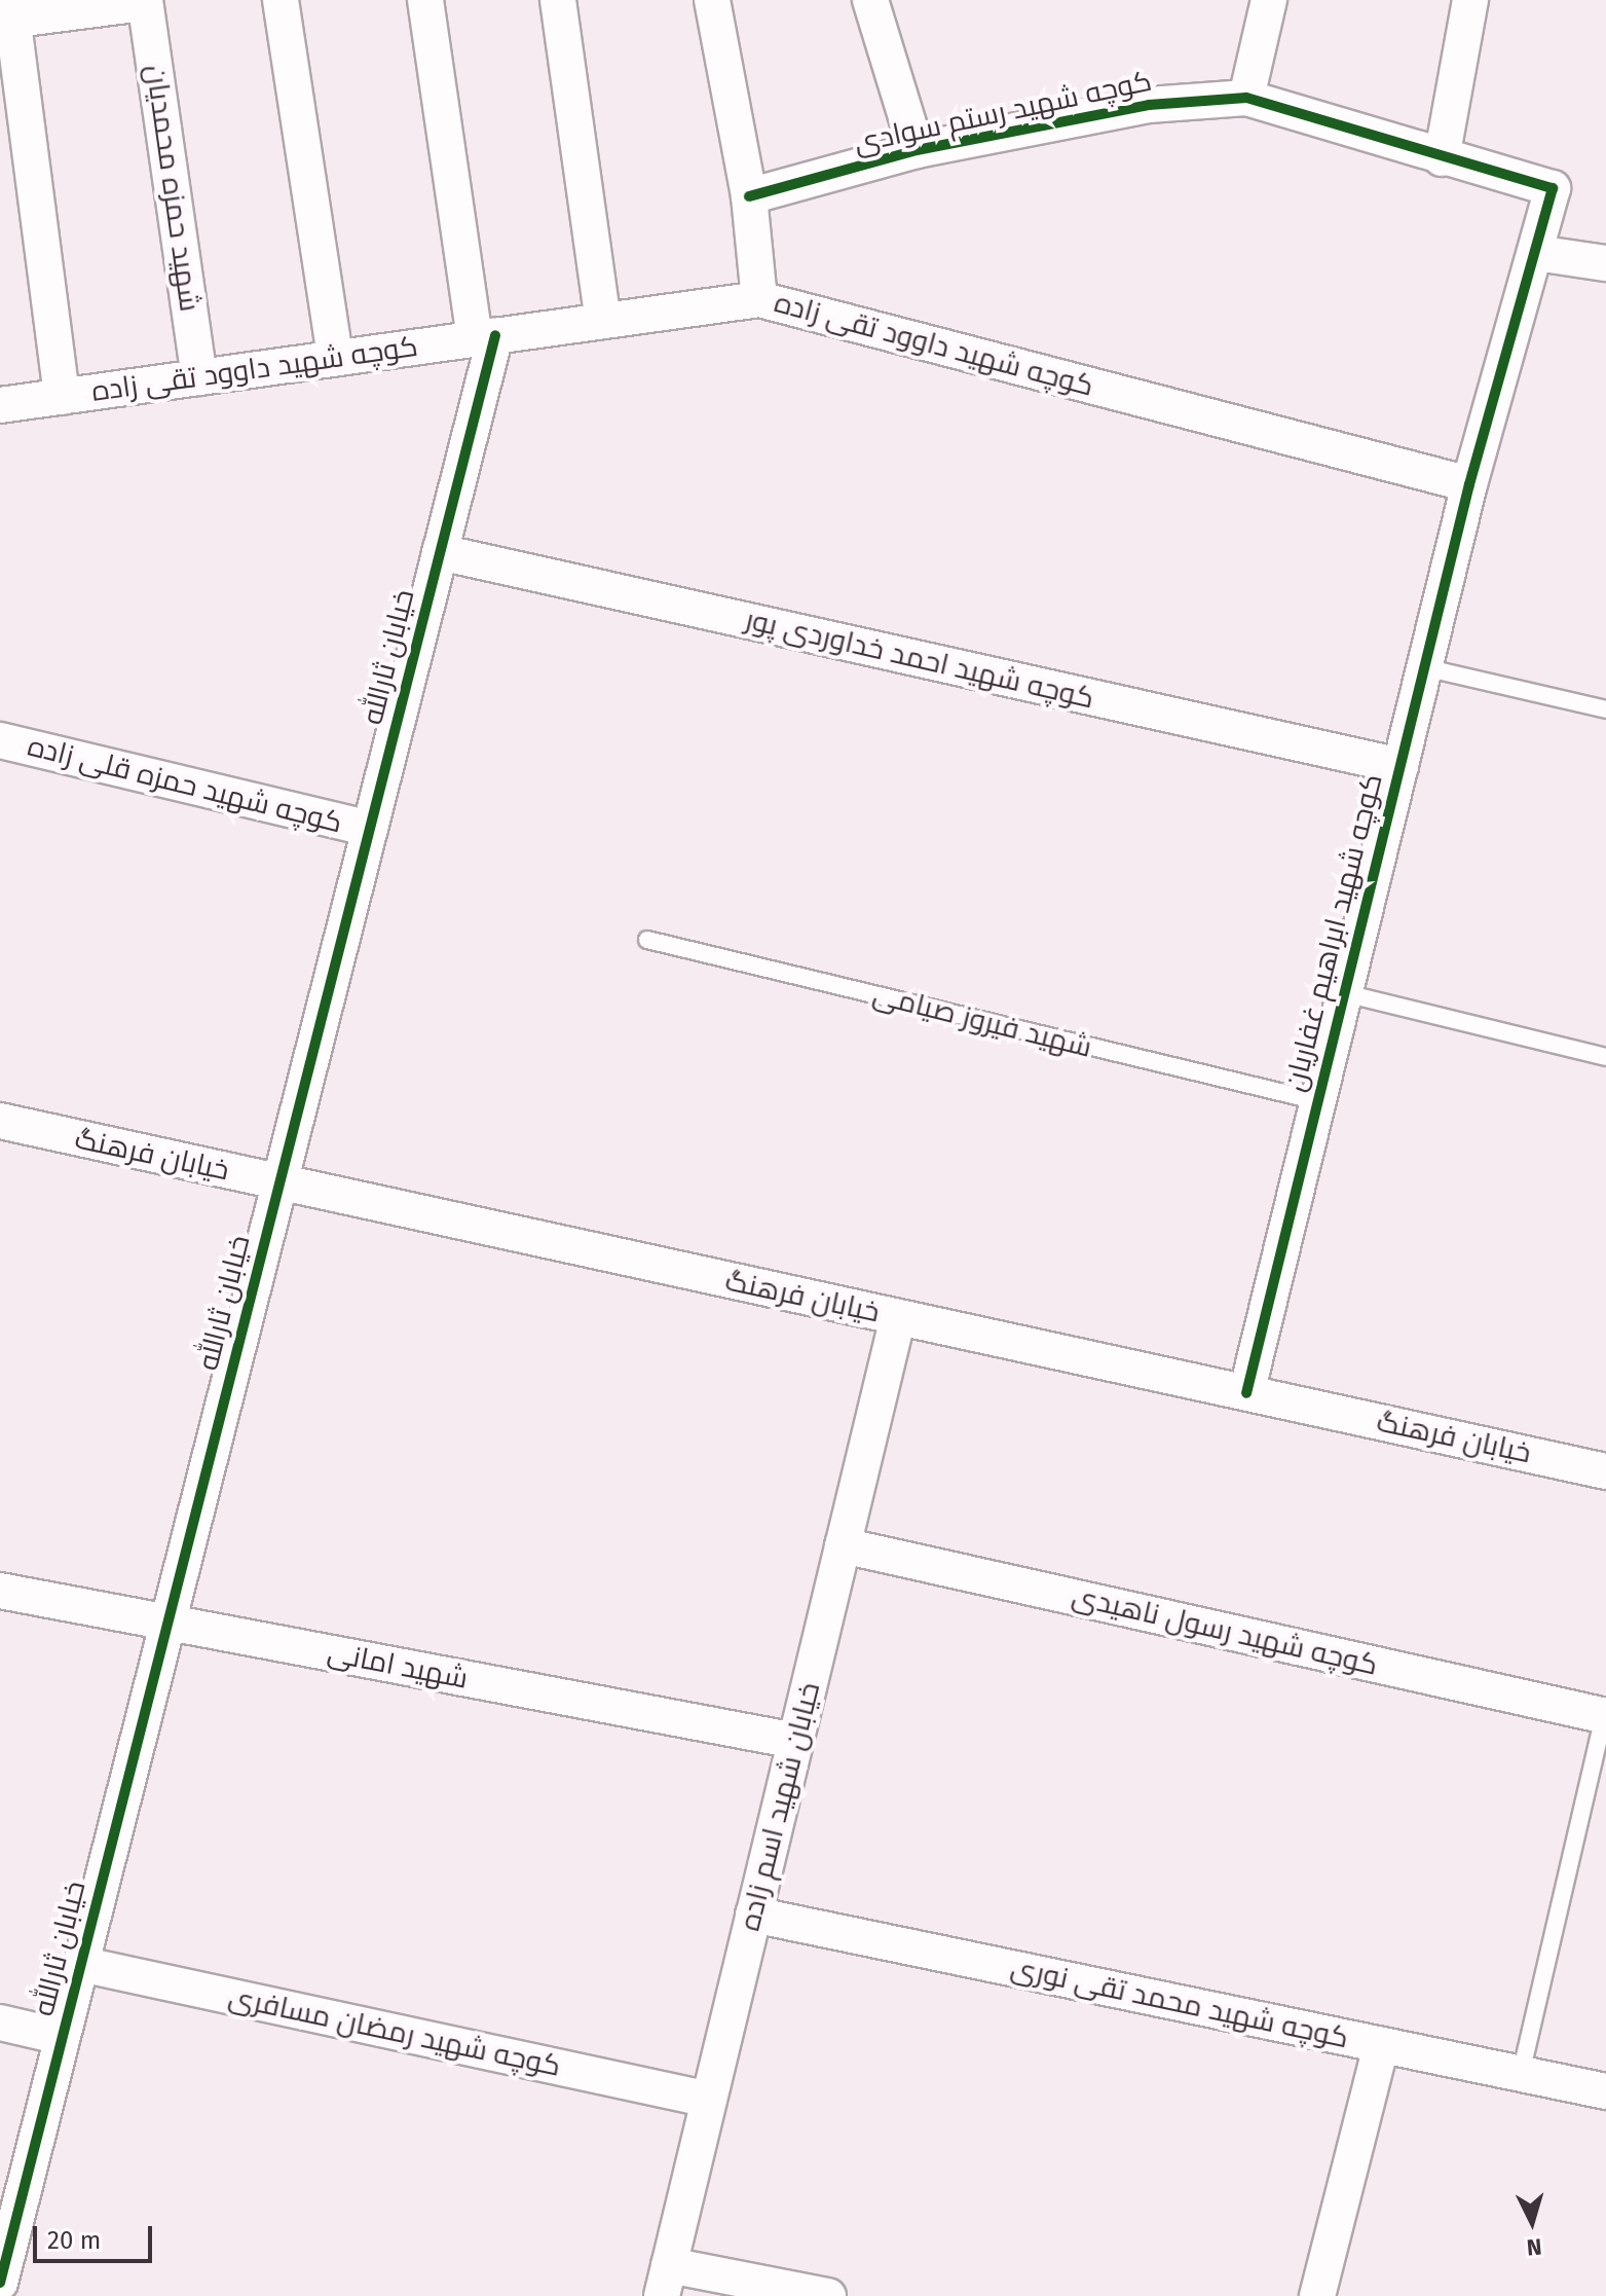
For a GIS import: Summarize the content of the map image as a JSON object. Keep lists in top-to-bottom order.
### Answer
{
  "streets": {
    "street": [
      "کوچه شهید رستم سوادی",
      "شهید حمزه محمدیان",
      "کوچه شهید داوود تقی زاده",
      "خیابان ثارالله",
      "کوچه شهید احمد خداوردی پور",
      "کوچه شهید حمزه قلی زاده",
      "کوچه شهید ابراهیم غفاریان",
      "خیابان فرهنگ",
      "کوچه شهید رسول ناهیدی",
      "شهید امانی",
      "خیابان شهید اسم زاده",
      "کوچه شهید محمد تقی نوری",
      "کوچه شهید رمضان مسافری"
    ],
    "lane": ["شهید فیروز صیامی"]
  },
  "crossings": [
    ["کوچه شهید رستم سوادی", "کوچه شهید ابراهیم غفاریان"],
    ["شهید حمزه محمدیان", "کوچه شهید داوود تقی زاده"],
    ["کوچه شهید داوود تقی زاده", "خیابان ثارالله"],
    ["کوچه شهید داوود تقی زاده", "کوچه شهید ابراهیم غفاریان"],
    ["خیابان ثارالله", "کوچه شهید احمد خداوردی پور"],
    ["خیابان ثارالله", "کوچه شهید حمزه قلی زاده"],
    ["خیابان ثارالله", "خیابان فرهنگ"],
    ["خیابان ثارالله", "شهید امانی"],
    ["خیابان ثارالله", "کوچه شهید رمضان مسافری"],
    ["کوچه شهید احمد خداوردی پور", "کوچه شهید ابراهیم غفاریان"],
    ["کوچه شهید ابراهیم غفاریان", "شهید فیروز صیامی"],
    ["کوچه شهید ابراهیم غفاریان", "خیابان فرهنگ"],
    ["خیابان فرهنگ", "خیابان شهید اسم زاده"],
    ["کوچه شهید رسول ناهیدی", "خیابان شهید اسم زاده"],
    ["شهید امانی", "خیابان شهید اسم زاده"],
    ["خیابان شهید اسم زاده", "کوچه شهید محمد تقی نوری"],
    ["خیابان شهید اسم زاده", "کوچه شهید رمضان مسافری"]
  ],
  "scale_bar": "20 m",
  "north": "bottom"
}
